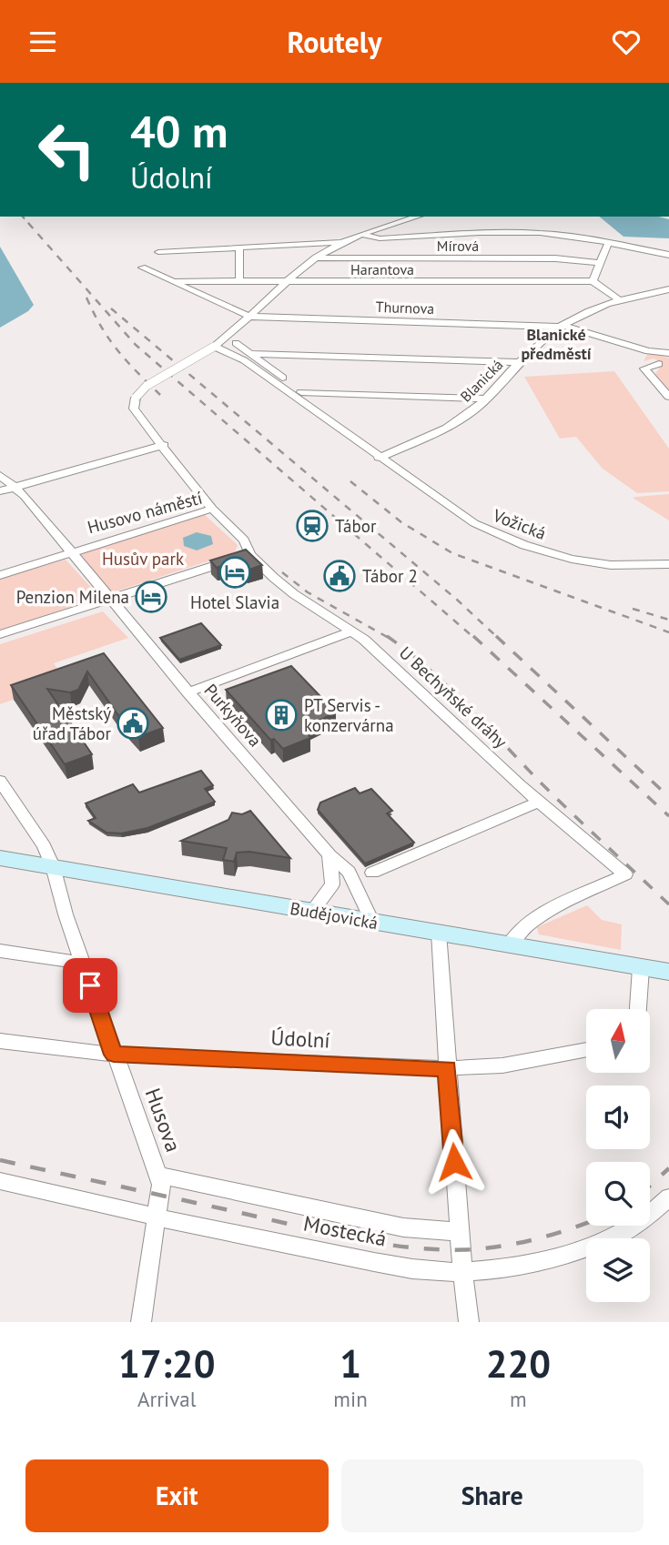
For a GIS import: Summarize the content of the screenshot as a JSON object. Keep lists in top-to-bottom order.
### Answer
{
  "streets": {
    "main road": ["Budějovická"],
    "street": [
      "Mírová",
      "Harantova",
      "Thurnova",
      "Blanická",
      "Husovo náměstí",
      "Vožická",
      "U Bechyňské dráhy",
      "Purkyňova",
      "Údolní",
      "Husova",
      "Mostecká"
    ]
  },
  "crossings": [
    ["Thurnova", "Blanická"],
    ["Blanická", "Vožická"],
    ["Husovo náměstí", "U Bechyňské dráhy"],
    ["Husovo náměstí", "Purkyňova"],
    ["U Bechyňské dráhy", "Budějovická"],
    ["Purkyňova", "Budějovická"],
    ["Budějovická", "Husova"],
    ["Údolní", "Husova"],
    ["Husova", "Mostecká"]
  ],
  "districts": ["Blanické předměstí"],
  "parks": ["Husův park"],
  "places": {
    "station": ["Tábor"],
    "hotel": ["Hotel Slavia", "Penzion Milena"],
    "public building": ["Tábor 2", "Městský úřad Tábor"],
    "building": ["PT Servis - konzervárna"]
  },
  "north": "top",
  "page": {
    "header": "Routely",
    "turn": ["40 m", "Údolní"],
    "eta": [
      "17:20",
      "Arrival",
      "1",
      "min",
      "220",
      "m"
    ],
    "buttons": ["Exit", "Share"]
  }
}
